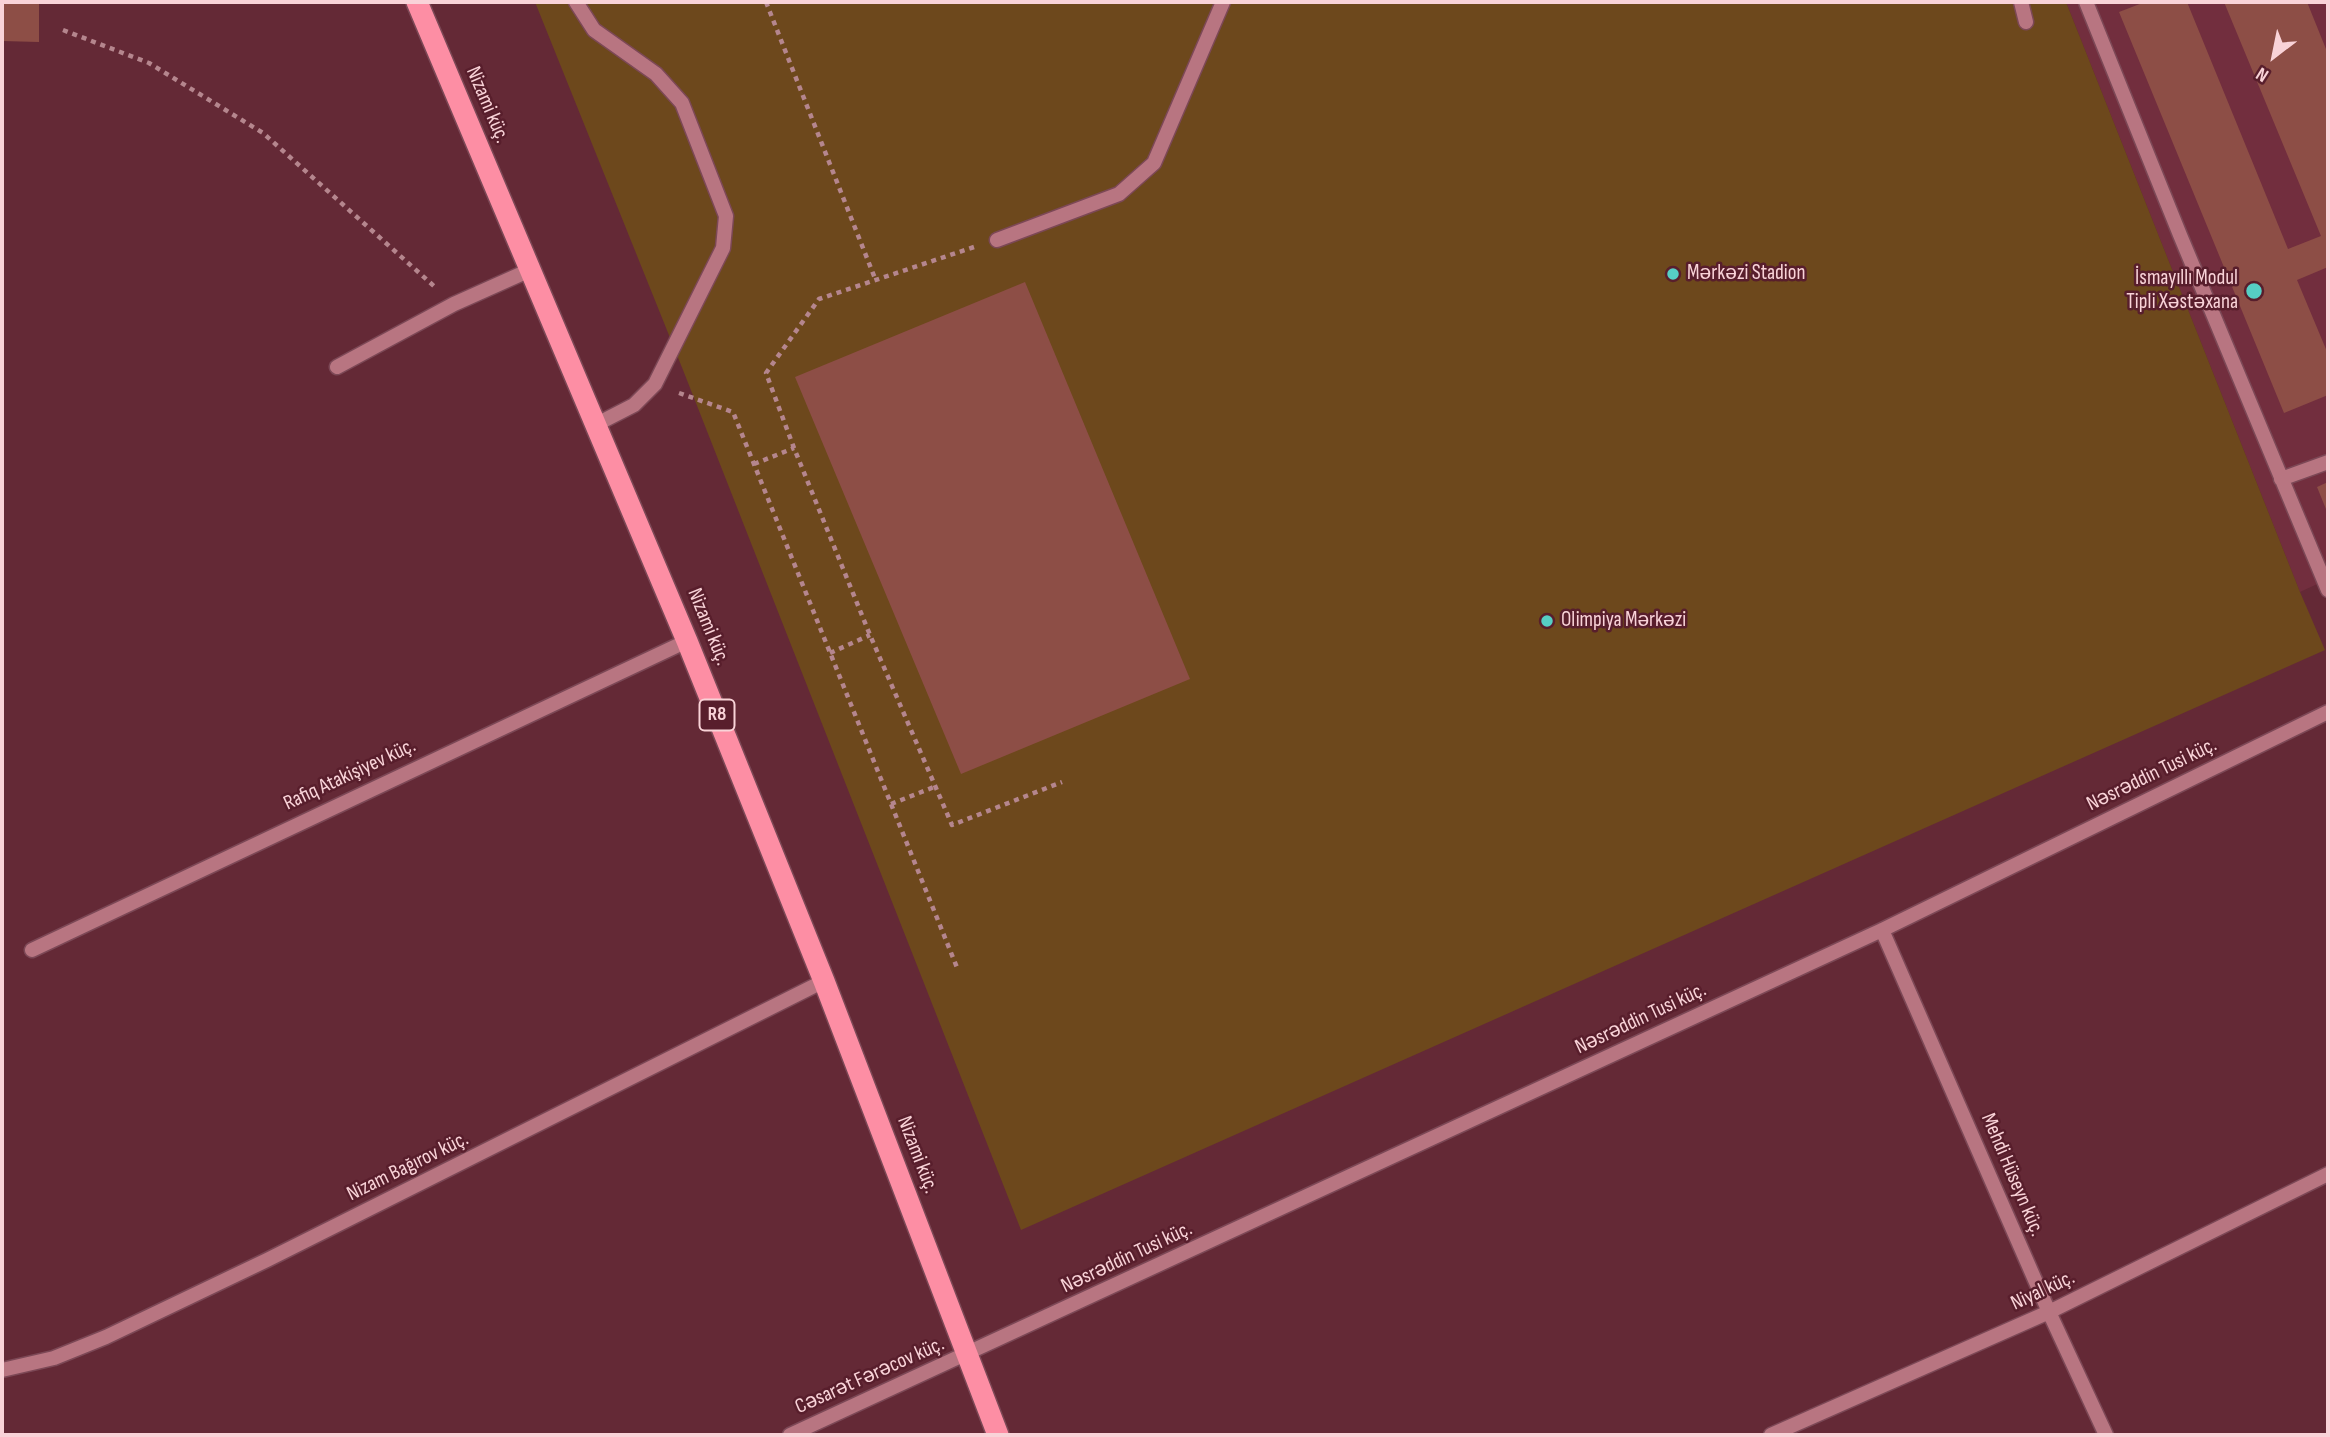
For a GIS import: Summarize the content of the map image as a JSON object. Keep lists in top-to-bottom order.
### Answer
{
  "streets": {
    "highway": ["Nizami küç.", "R8"],
    "street": [
      "Rafiq Atakişiyev küç.",
      "Nəsrəddin Tusi küç.",
      "Nizam Bağırov küç.",
      "Mehdi Hüseyn küç.",
      "Niyal küç.",
      "Cəsarət Fərəcov küç."
    ]
  },
  "crossings": [
    ["Nizami küç.", "Rafiq Atakişiyev küç."],
    ["Nizami küç.", "Nəsrəddin Tusi küç."],
    ["Nizami küç.", "Nizam Bağırov küç."],
    ["Nizami küç.", "Cəsarət Fərəcov küç."],
    ["Nəsrəddin Tusi küç.", "Mehdi Hüseyn küç."],
    ["Nəsrəddin Tusi küç.", "Cəsarət Fərəcov küç."],
    ["Mehdi Hüseyn küç.", "Niyal küç."]
  ],
  "places": ["Mərkəzi Stadion", "İsmayıllı Modul Tipli Xəstəxana", "Olimpiya Mərkəzi"],
  "north": "bottom left"
}
